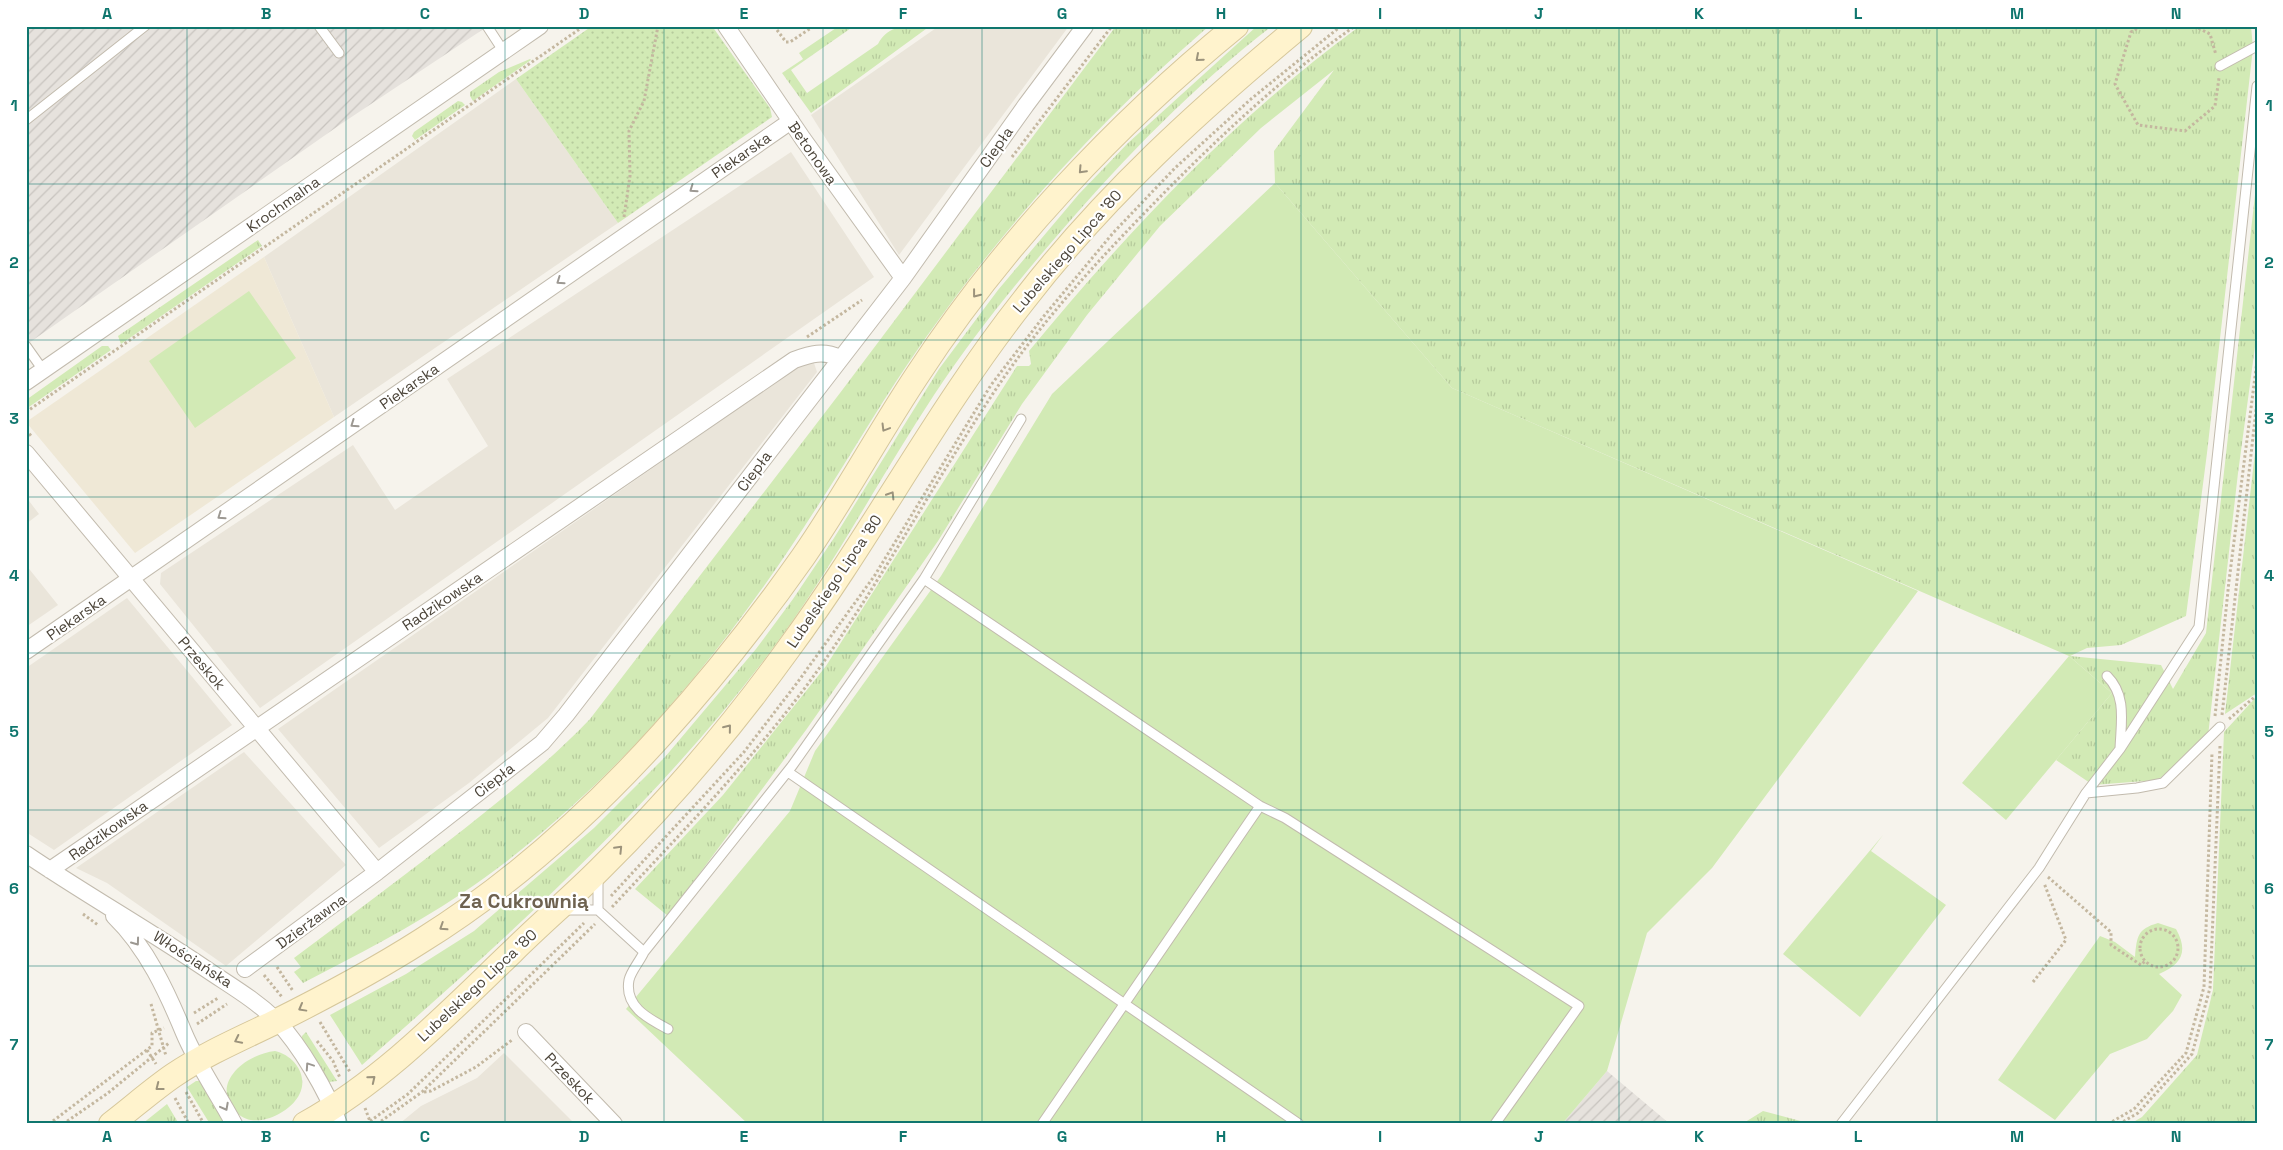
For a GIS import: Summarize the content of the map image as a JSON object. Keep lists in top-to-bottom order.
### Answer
{
  "streets": {
    "main road": ["Lubelskiego Lipca '80"],
    "street": [
      "Ciepła",
      "Betonowa",
      "Piekarska",
      "Krochmalna",
      "Radzikowska",
      "Przeskok",
      "Dzierżawna",
      "Włościańska"
    ]
  },
  "crossings": [
    ["Ciepła", "Betonowa"],
    ["Ciepła", "Radzikowska"],
    ["Ciepła", "Przeskok"],
    ["Ciepła", "Dzierżawna"],
    ["Betonowa", "Piekarska"],
    ["Piekarska", "Przeskok"],
    ["Lubelskiego Lipca '80", "Włościańska"],
    ["Radzikowska", "Przeskok"],
    ["Radzikowska", "Włościańska"],
    ["Przeskok", "Dzierżawna"]
  ],
  "one_way": ["Piekarska"],
  "districts": ["Za Cukrownią"],
  "grid": {
    "columns": [
      "A",
      "B",
      "C",
      "D",
      "E",
      "F",
      "G",
      "H",
      "I",
      "J",
      "K",
      "L",
      "M",
      "N"
    ],
    "rows": [
      "1",
      "2",
      "3",
      "4",
      "5",
      "6",
      "7"
    ]
  }
}
